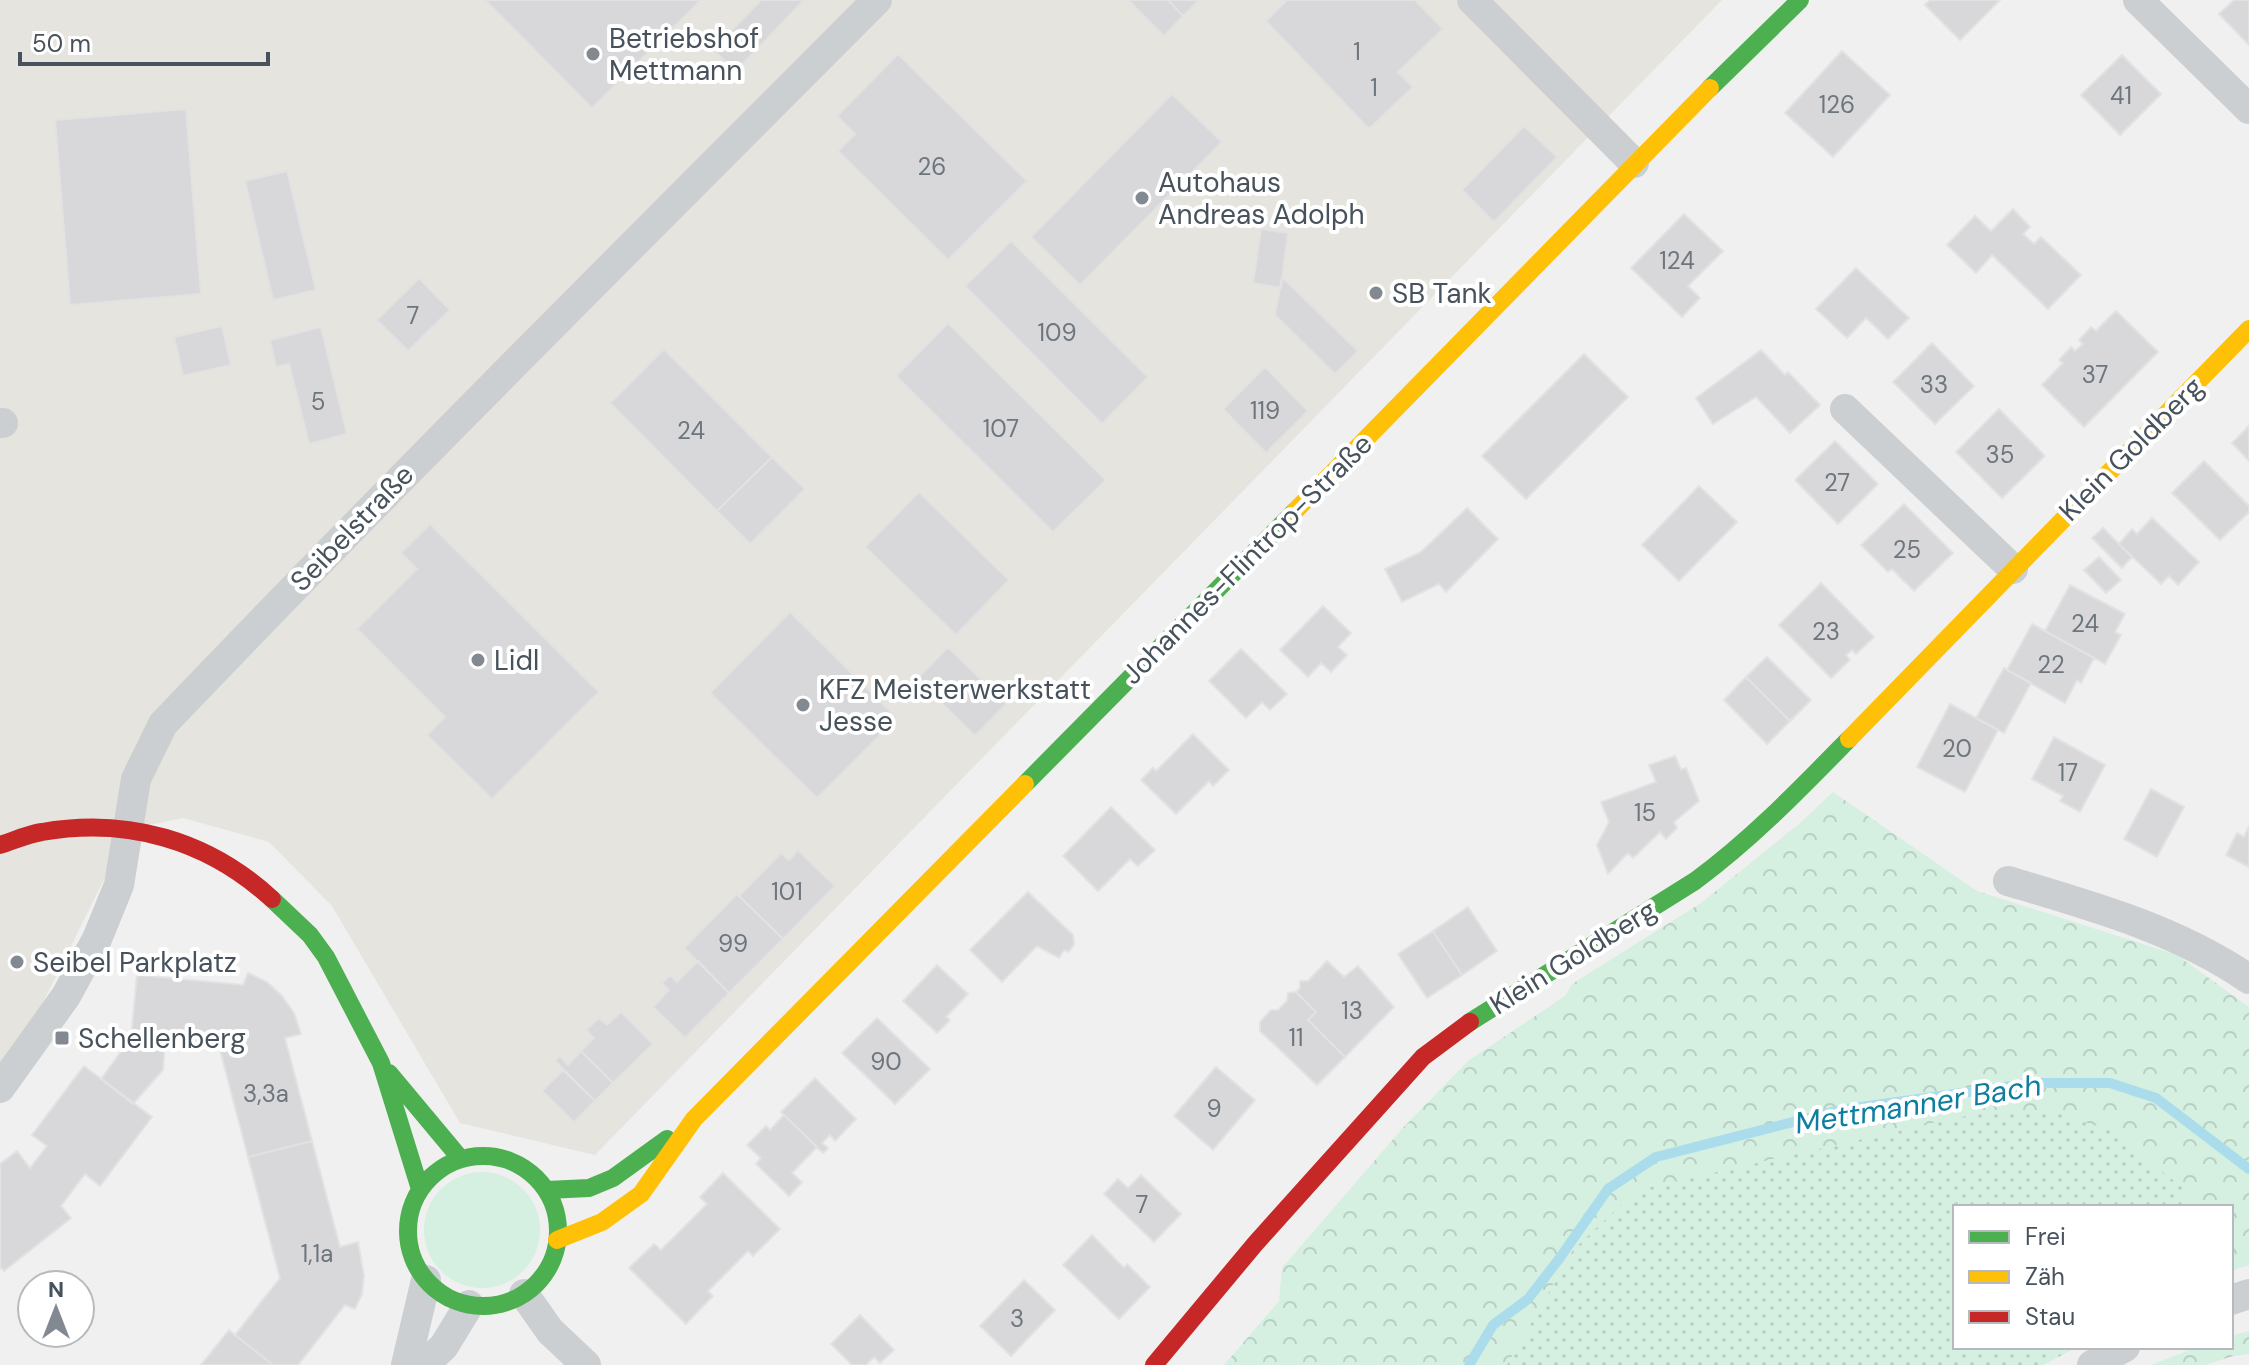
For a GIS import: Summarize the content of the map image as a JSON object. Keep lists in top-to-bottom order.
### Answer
{
  "streets": {
    "main road": ["Klein Goldberg", "Johannes-Flintrop-Straße"],
    "street": ["Seibelstraße"]
  },
  "water": ["Mettmanner Bach"],
  "places": {
    "other": [
      "Betriebshof Mettmann",
      "Autohaus Andreas Adolph",
      "SB Tank",
      "Lidl",
      "KFZ Meisterwerkstatt Jesse",
      "Seibel Parkplatz"
    ],
    "transit": ["Schellenberg"]
  },
  "house_numbers": [
    "1",
    "1",
    "41",
    "126",
    "26",
    "124",
    "7",
    "109",
    "37",
    "33",
    "5",
    "119",
    "107",
    "24",
    "35",
    "27",
    "25",
    "24",
    "23",
    "22",
    "20",
    "17",
    "15",
    "101",
    "99",
    "13",
    "11",
    "90",
    "3,3a",
    "9",
    "7",
    "1,1a",
    "3"
  ],
  "legend": ["Frei", "Zäh", "Stau"],
  "scale_bar": "50 m",
  "north": "top"
}
